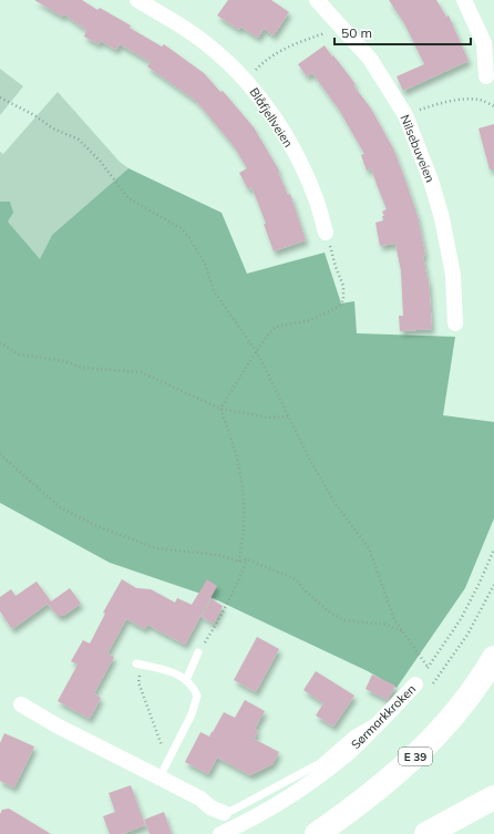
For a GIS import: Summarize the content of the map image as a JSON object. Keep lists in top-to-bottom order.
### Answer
{
  "streets": {
    "highway": ["E 39"],
    "street": ["Blåfjellveien", "Nilsebuveien", "Sørmarkkroken"]
  },
  "scale_bar": "50 m"
}
